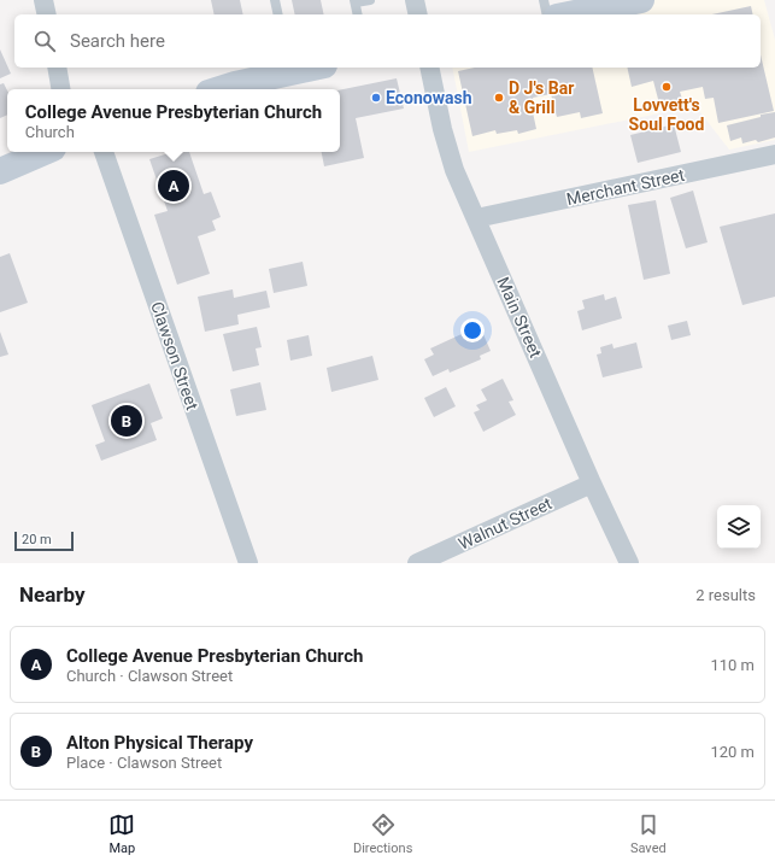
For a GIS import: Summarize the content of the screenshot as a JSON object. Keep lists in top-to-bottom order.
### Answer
{
  "streets": {
    "street": [
      "Merchant Street",
      "Main Street",
      "Clawson Street",
      "Walnut Street"
    ]
  },
  "crossings": [
    ["Merchant Street", "Main Street"],
    ["Main Street", "Walnut Street"]
  ],
  "places": ["Lovvett's Soul Food", "Econowash", "D J's Bar & Grill"],
  "scale_bar": "20 m",
  "page": {
    "search": "Search here",
    "popup": ["College Avenue Presbyterian Church", "Church"],
    "pins": ["A", "B"],
    "scale": "20 m",
    "heading": ["Nearby", "2 results"],
    "list": [
      {
        "mark": "A",
        "name": "College Avenue Presbyterian Church",
        "note": "Church · Clawson Street",
        "value": "110 m"
      },
      {
        "mark": "B",
        "name": "Alton Physical Therapy",
        "note": "Place · Clawson Street",
        "value": "120 m"
      }
    ],
    "nav": ["Map", "Directions", "Saved"]
  }
}
